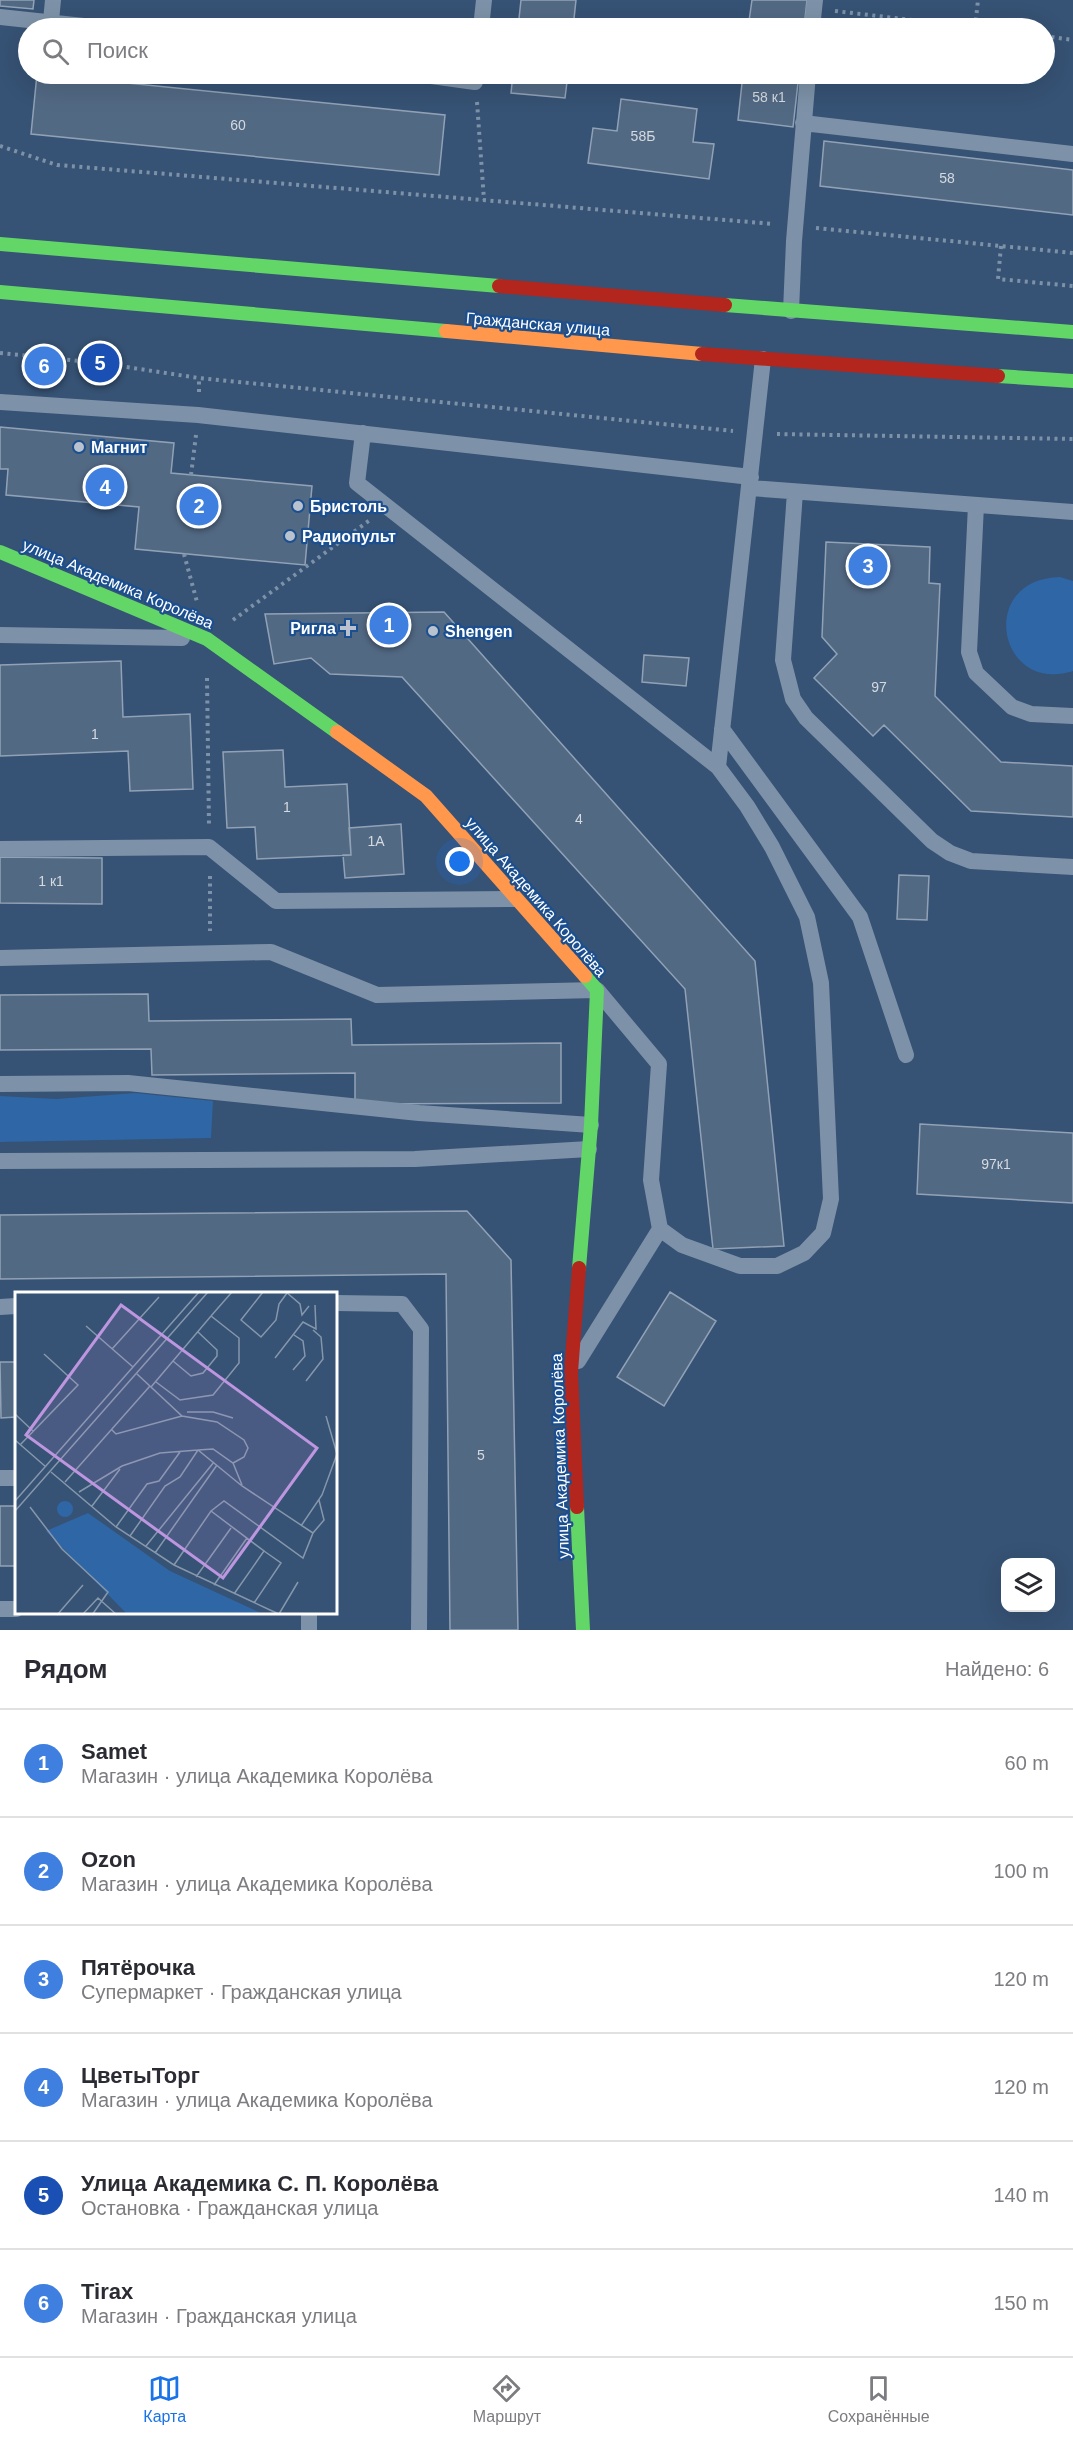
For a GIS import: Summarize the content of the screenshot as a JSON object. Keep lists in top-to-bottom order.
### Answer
{
  "streets": {
    "main road": ["Гражданская улица", "улица Академика Королёва"]
  },
  "places": {
    "other": [
      "Магнит",
      "Бристоль",
      "Радиопульт",
      "Shengen"
    ],
    "health": ["Ригла"]
  },
  "house_numbers": [
    "58 к1",
    "60",
    "58Б",
    "58",
    "97",
    "1",
    "1",
    "4",
    "1А",
    "1 к1",
    "97к1",
    "5"
  ],
  "page": {
    "search": "Поиск",
    "pins": [
      "5",
      "6",
      "4",
      "2",
      "3",
      "1"
    ],
    "heading": ["Рядом", "Найдено: 6"],
    "list": [
      {
        "mark": "1",
        "name": "Samet",
        "note": "Магазин · улица Академика Королёва",
        "value": "60 m"
      },
      {
        "mark": "2",
        "name": "Ozon",
        "note": "Магазин · улица Академика Королёва",
        "value": "100 m"
      },
      {
        "mark": "3",
        "name": "Пятёрочка",
        "note": "Супермаркет · Гражданская улица",
        "value": "120 m"
      },
      {
        "mark": "4",
        "name": "ЦветыТорг",
        "note": "Магазин · улица Академика Королёва",
        "value": "120 m"
      },
      {
        "mark": "5",
        "name": "Улица Академика С. П. Королёва",
        "note": "Остановка · Гражданская улица",
        "value": "140 m"
      },
      {
        "mark": "6",
        "name": "Tirax",
        "note": "Магазин · Гражданская улица",
        "value": "150 m"
      }
    ],
    "nav": ["Карта", "Маршрут", "Сохранённые"]
  }
}
